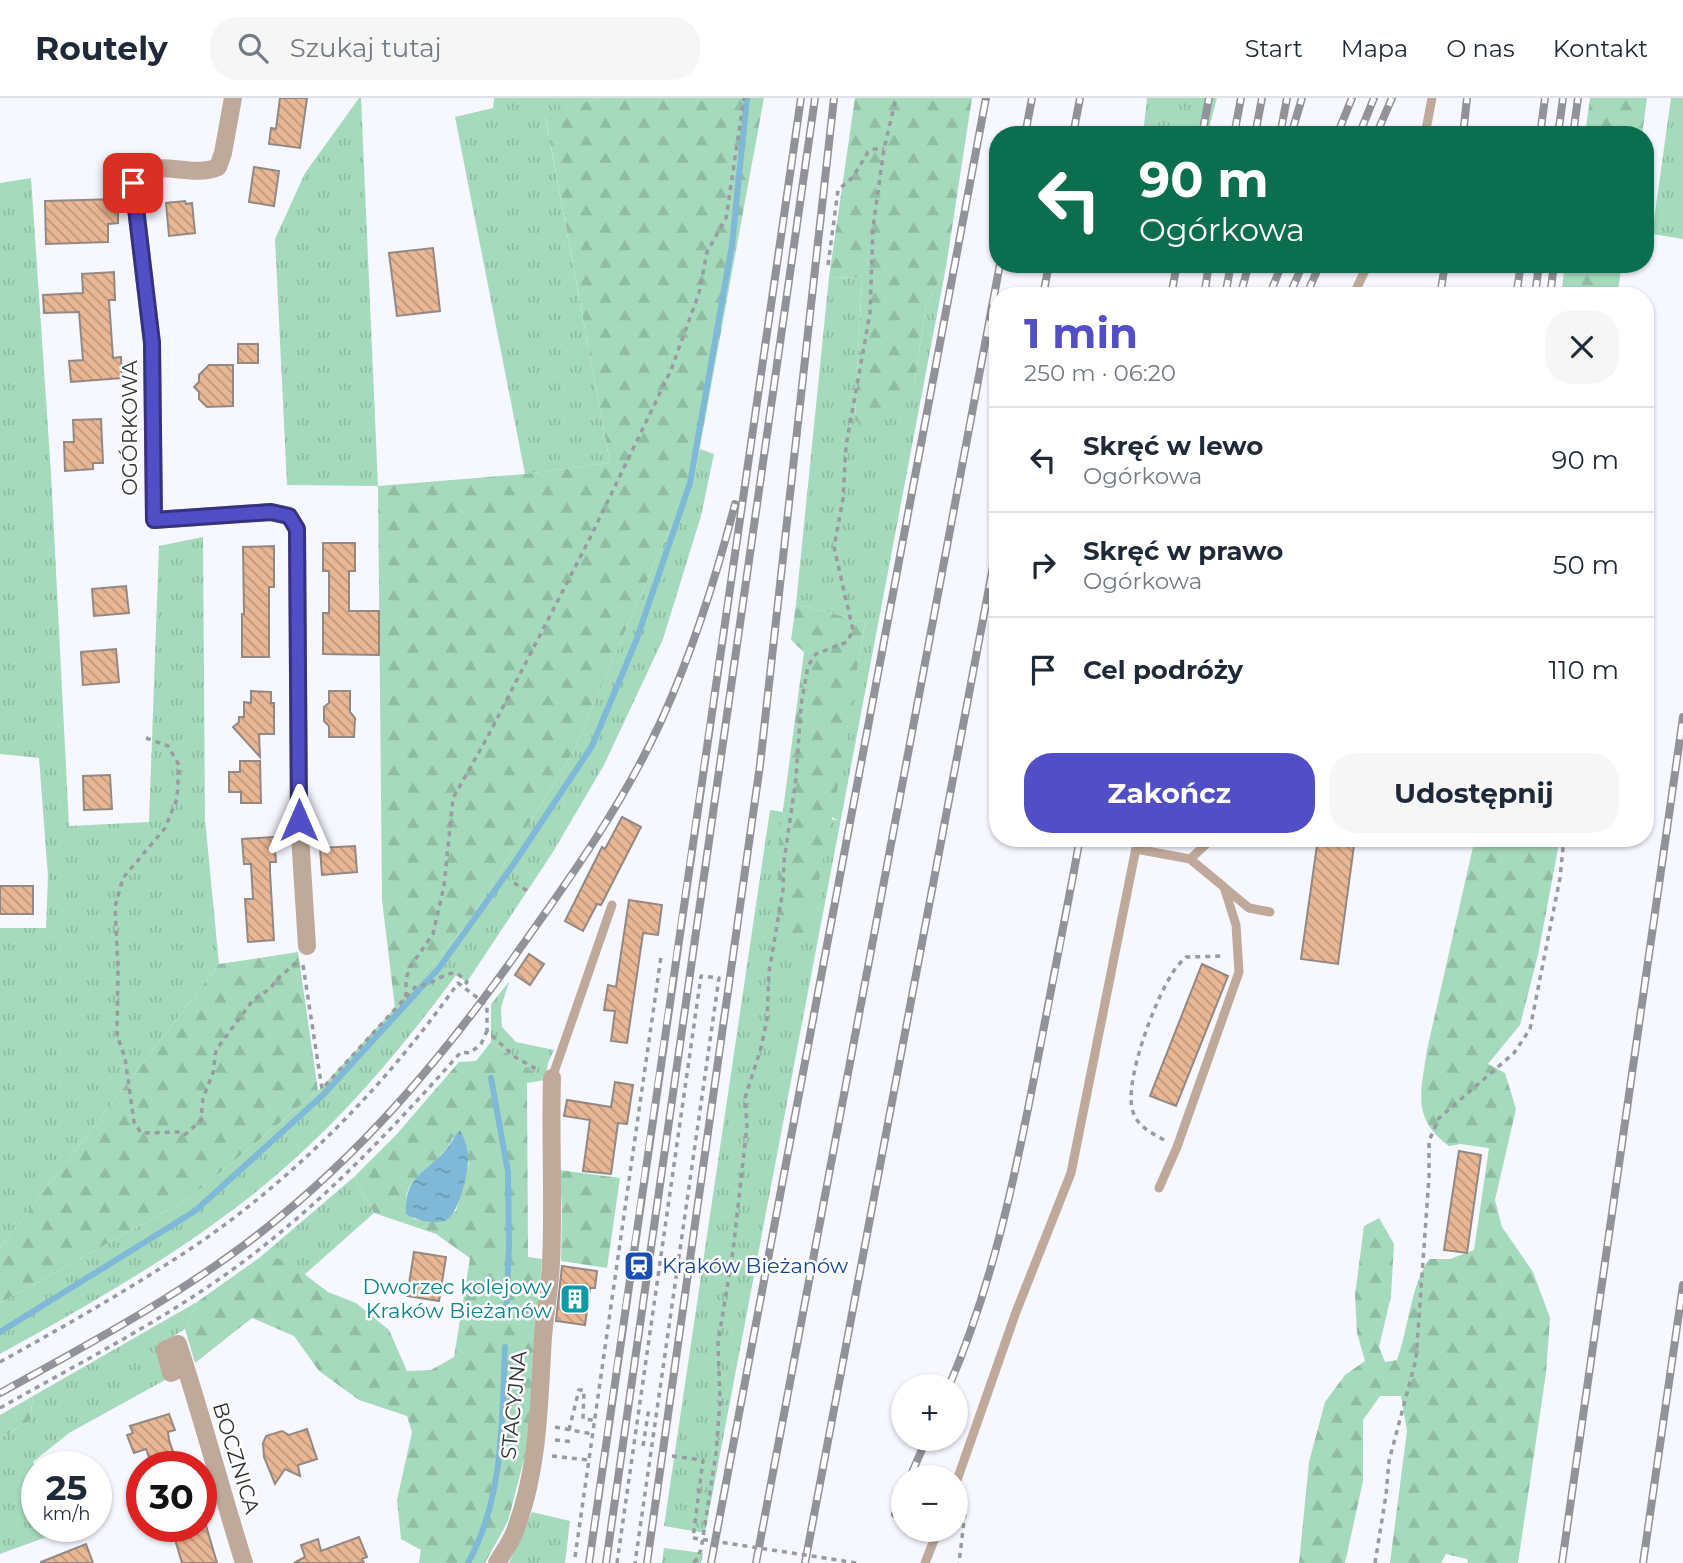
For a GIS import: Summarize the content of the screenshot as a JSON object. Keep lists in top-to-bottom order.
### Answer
{
  "streets": {
    "street": ["OGÓRKOWA", "STACYJNA", "BOCZNICA"]
  },
  "places": {
    "station": ["Kraków Bieżanów"],
    "building": ["Dworzec kolejowy Kraków Bieżanów"]
  },
  "page": {
    "header": "Routely",
    "search": "Szukaj tutaj",
    "nav": [
      "Start",
      "Mapa",
      "O nas",
      "Kontakt"
    ],
    "turn": ["90 m", "Ogórkowa"],
    "heading": ["1 min", "250 m · 06:20"],
    "list": [
      {
        "name": "Skręć w lewo",
        "note": "Ogórkowa",
        "value": "90 m"
      },
      {
        "name": "Skręć w prawo",
        "note": "Ogórkowa",
        "value": "50 m"
      },
      {
        "name": "Cel podróży",
        "value": "110 m"
      }
    ],
    "buttons": ["Zakończ", "Udostępnij"],
    "map_buttons": ["+", "−"],
    "speed": "25 km/h",
    "limit": "30"
  }
}
